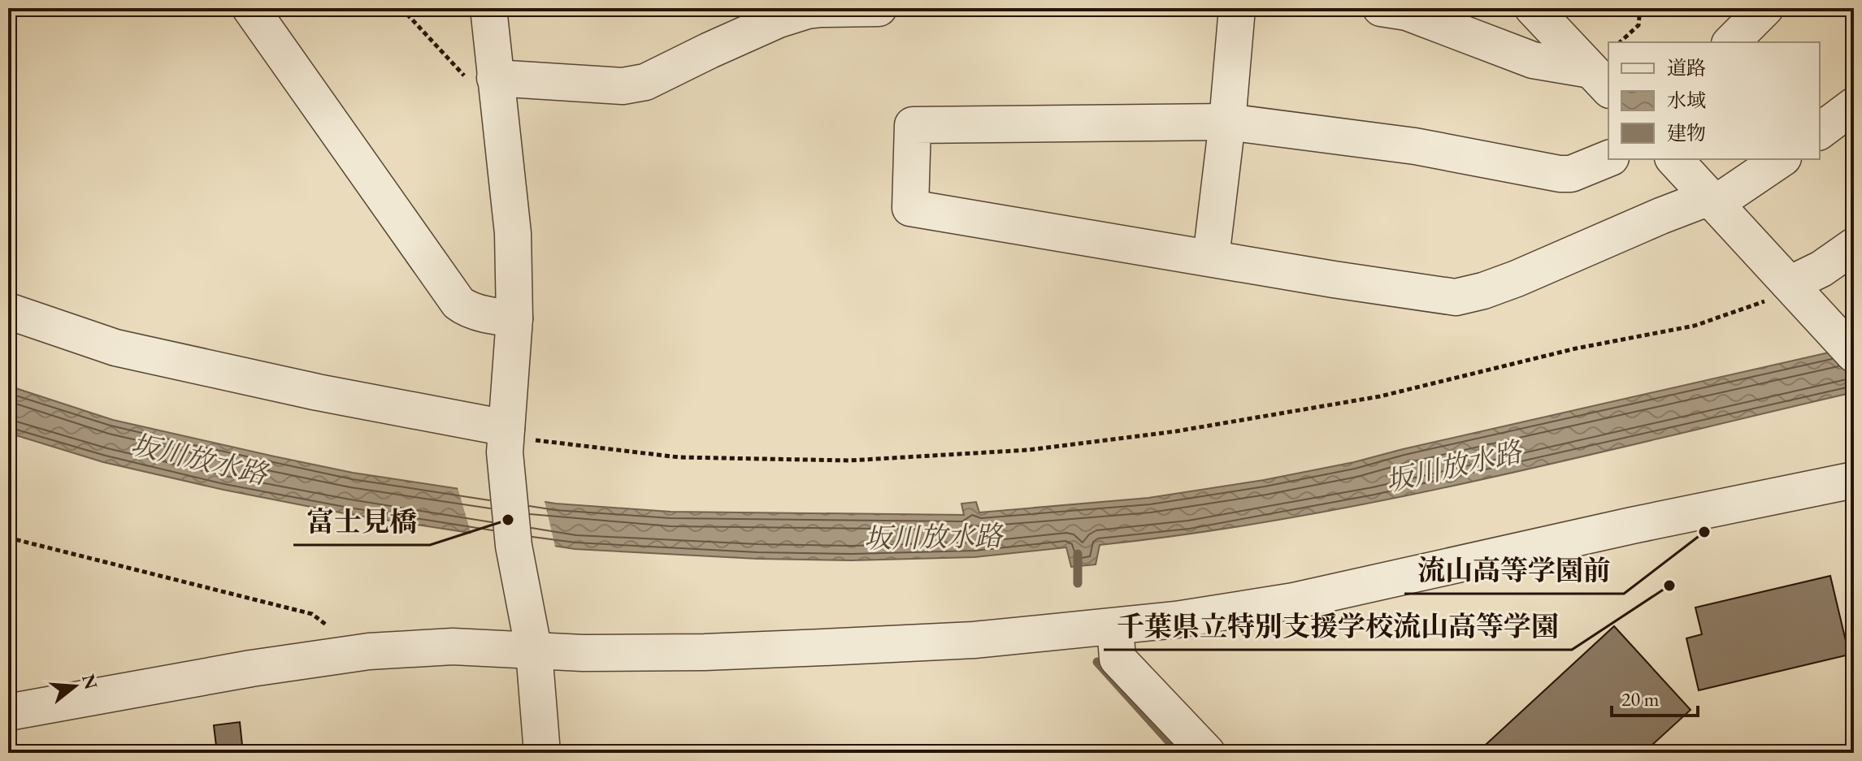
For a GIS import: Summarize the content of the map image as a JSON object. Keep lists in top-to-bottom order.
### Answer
{
  "water": ["坂川放水路"],
  "places": ["富士見橋", "流山高等学園前", "千葉県立特別支援学校流山高等学園"],
  "legend": ["道路", "水域", "建物"],
  "scale_bar": "20 m",
  "north": "right"
}
